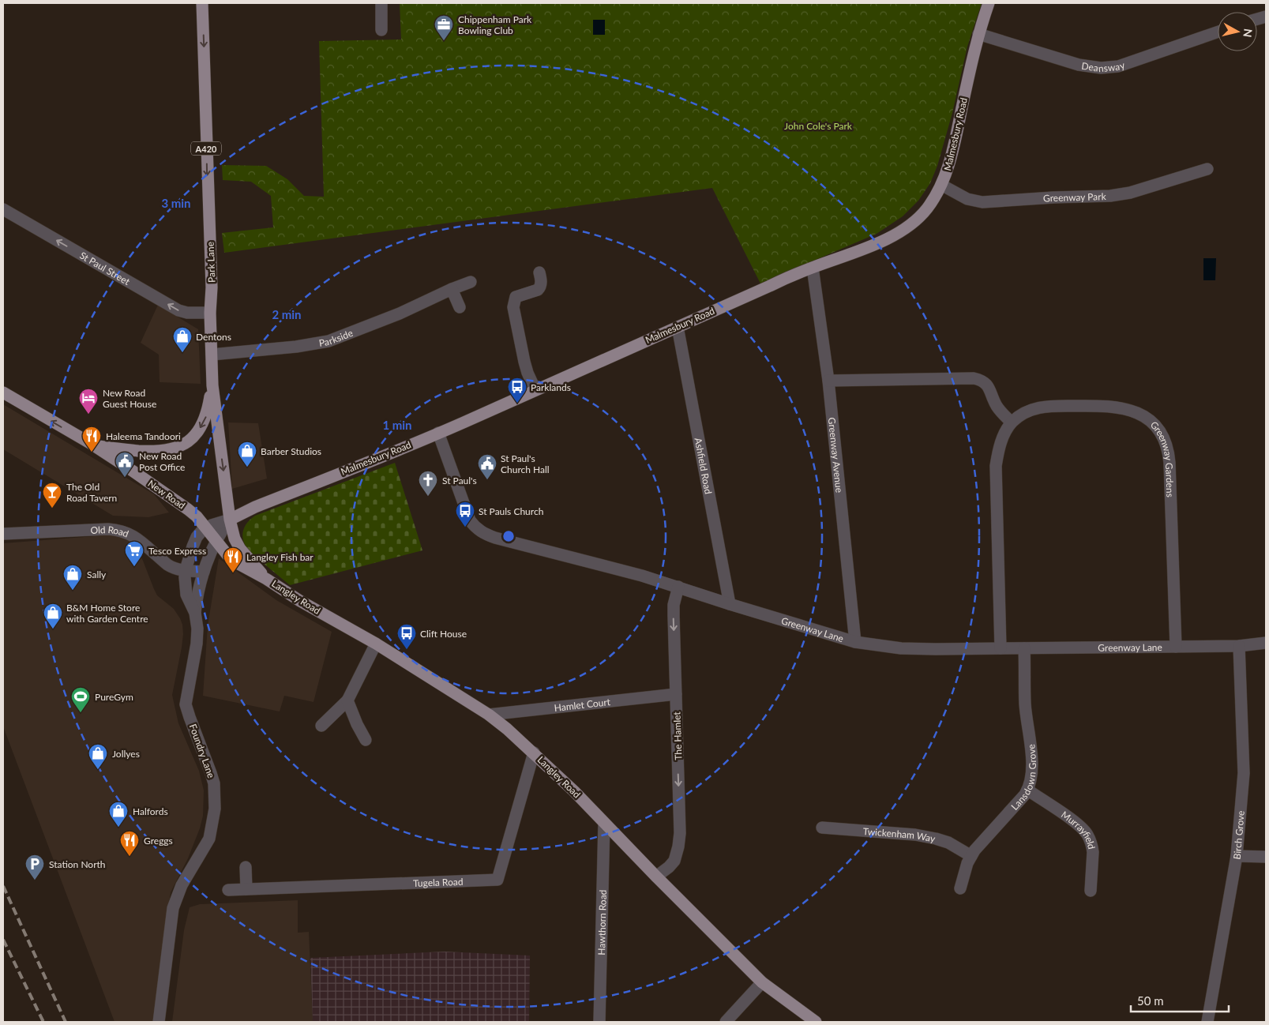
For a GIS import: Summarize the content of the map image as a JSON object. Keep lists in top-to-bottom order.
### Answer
{
  "streets": {
    "main road": [
      "Malmesbury Road",
      "A420",
      "Park Lane",
      "New Road",
      "Langley Road"
    ],
    "street": [
      "Deansway",
      "Greenway Park",
      "St Paul Street",
      "Parkside",
      "Greenway Avenue",
      "Greenway Gardens",
      "Ashfield Road",
      "Old Road",
      "Greenway Lane",
      "Hamlet Court",
      "The Hamlet",
      "Foundry Lane",
      "Lansdown Grove",
      "Murrayfield",
      "Twickenham Way",
      "Birch Grove",
      "Tugela Road",
      "Hawthorn Road"
    ]
  },
  "crossings": [
    ["Deansway", "Malmesbury Road"],
    ["Malmesbury Road", "Greenway Park"],
    ["Malmesbury Road", "Park Lane"],
    ["Malmesbury Road", "Greenway Avenue"],
    ["Malmesbury Road", "Ashfield Road"],
    ["Malmesbury Road", "Langley Road"],
    ["Malmesbury Road", "Greenway Lane"],
    ["Park Lane", "St Paul Street"],
    ["Park Lane", "Parkside"],
    ["Park Lane", "New Road"],
    ["Park Lane", "Langley Road"],
    ["Greenway Avenue", "Greenway Lane"],
    ["Greenway Gardens", "Greenway Lane"],
    ["Ashfield Road", "Greenway Lane"],
    ["New Road", "Langley Road"],
    ["New Road", "Foundry Lane"],
    ["Old Road", "Foundry Lane"],
    ["Langley Road", "Hamlet Court"],
    ["Langley Road", "The Hamlet"],
    ["Langley Road", "Tugela Road"],
    ["Langley Road", "Hawthorn Road"],
    ["Greenway Lane", "The Hamlet"],
    ["Greenway Lane", "Lansdown Grove"],
    ["Greenway Lane", "Birch Grove"],
    ["Hamlet Court", "The Hamlet"],
    ["Lansdown Grove", "Murrayfield"],
    ["Lansdown Grove", "Twickenham Way"]
  ],
  "one_way": ["Park Lane", "St Paul Street", "The Hamlet"],
  "parks": ["John Cole's Park"],
  "places": {
    "office": ["Chippenham Park Bowling Club"],
    "shop": [
      "Dentons",
      "Barber Studios",
      "Sally",
      "B&M Home Store with Garden Centre",
      "Jollyes",
      "Halfords"
    ],
    "bus stop": ["Parklands", "St Pauls Church", "Clift House"],
    "hotel": ["New Road Guest House"],
    "restaurant": ["Haleema Tandoori", "Langley Fish bar", "Greggs"],
    "public building": ["New Road Post Office", "St Paul's Church Hall"],
    "church": ["St Paul's"],
    "bar": ["The Old Road Tavern"],
    "supermarket": ["Tesco Express"],
    "sports": ["PureGym"],
    "parking": ["Station North"]
  },
  "scale_bar": "50 m",
  "north": "right",
  "rings": ["3 min", "2 min", "1 min"]
}
